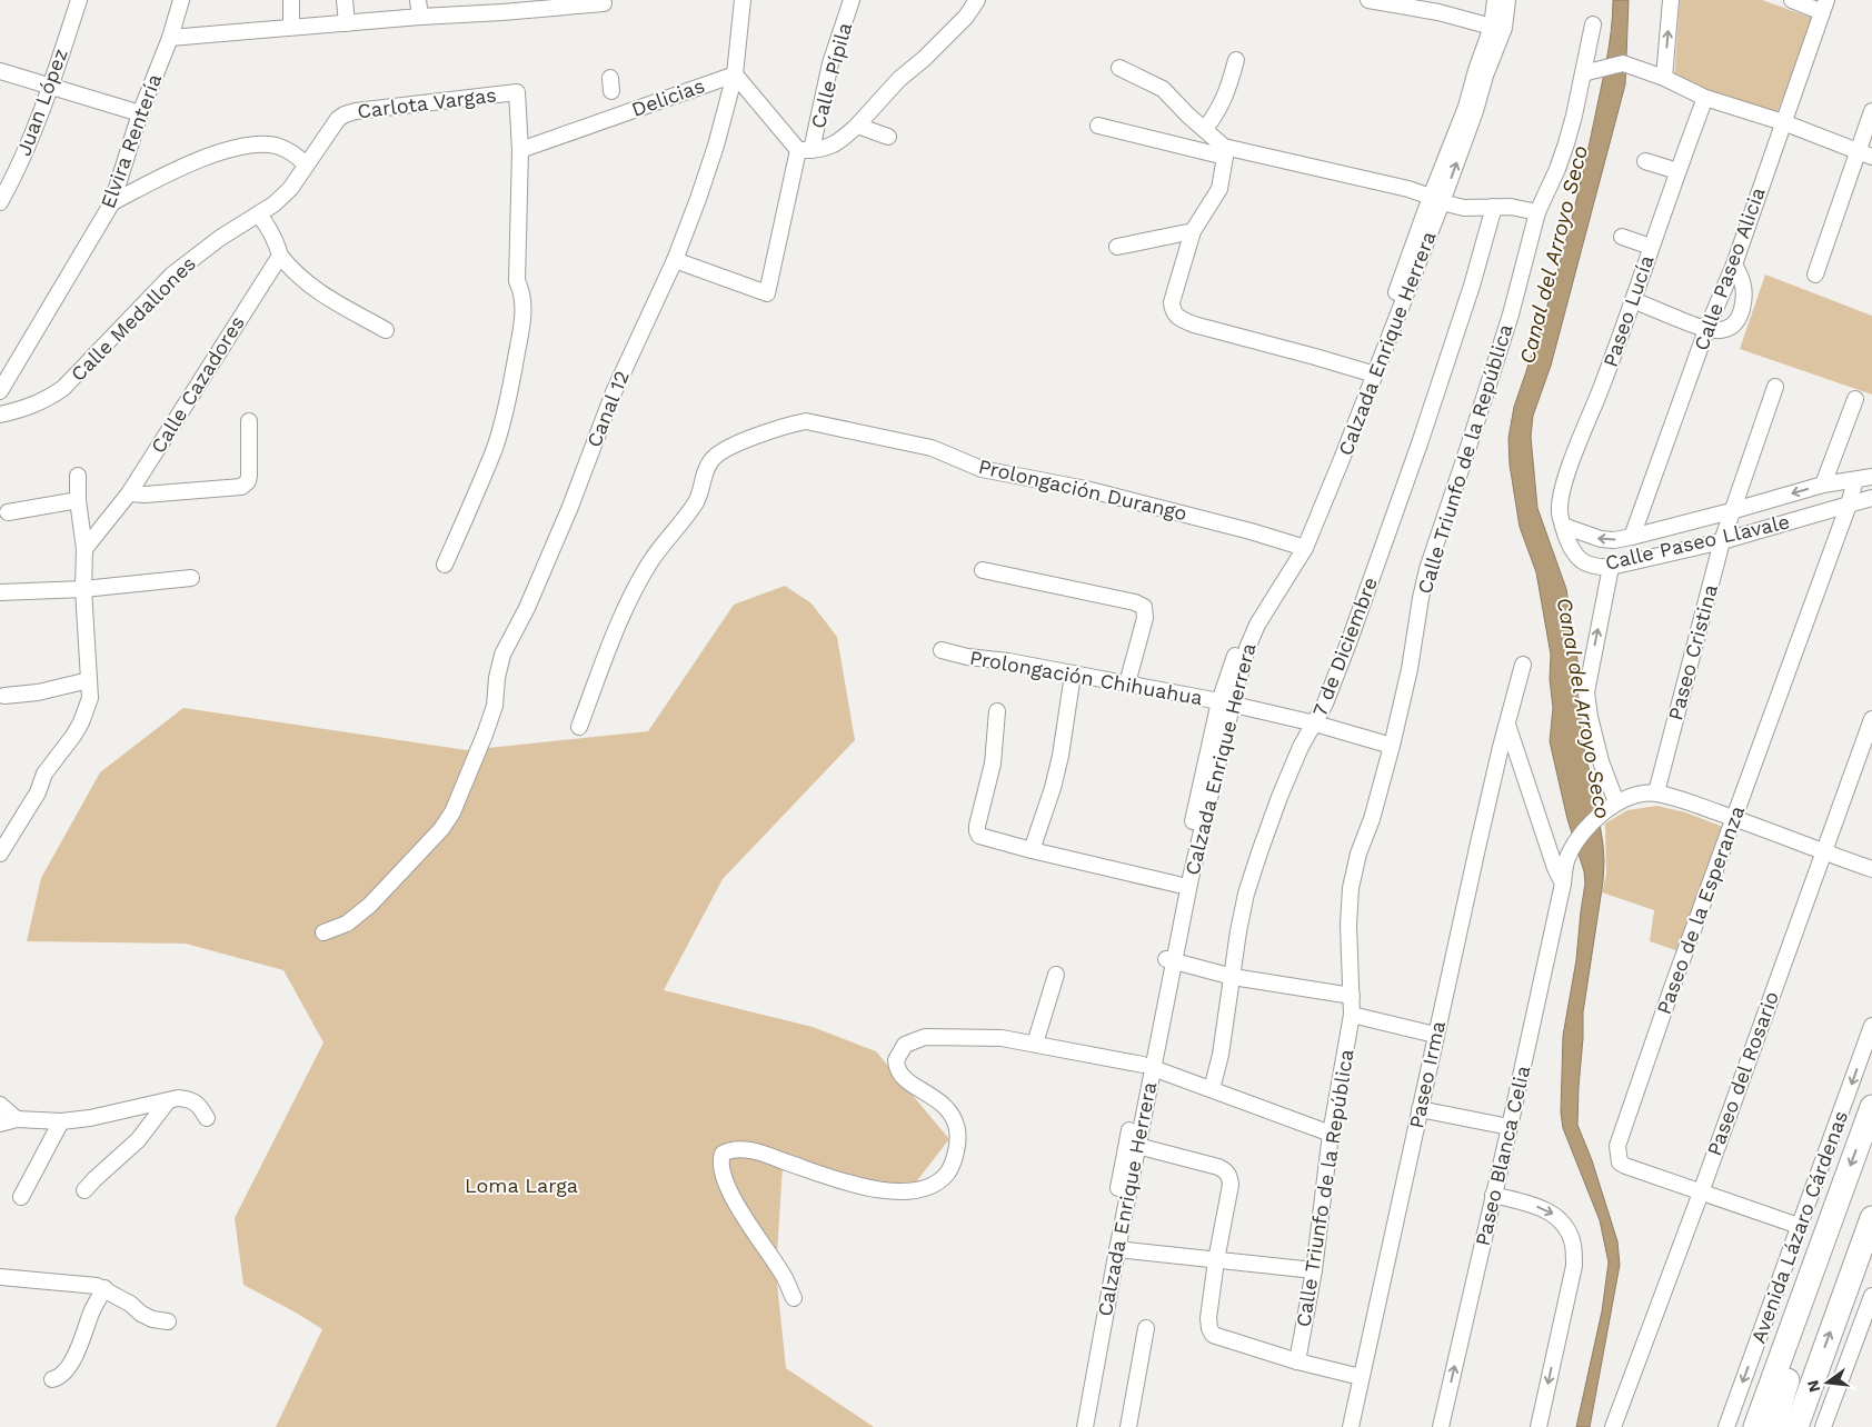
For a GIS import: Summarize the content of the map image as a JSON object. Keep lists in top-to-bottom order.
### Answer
{
  "streets": {
    "highway": ["Avenida Lázaro Cárdenas"],
    "street": [
      "Calle Pípila",
      "Delicias",
      "Juan López",
      "Carlota Vargas",
      "Elvira Rentería",
      "Calle Paseo Alicia",
      "Paseo Lucía",
      "Calle Medallones",
      "Calzada Enrique Herrera",
      "Calle Cazadores",
      "Canal 12",
      "Calle Triunfo de la República",
      "Prolongación Durango",
      "Calle Paseo Llavale",
      "7 de Diciembre",
      "Paseo Cristina",
      "Prolongación Chihuahua",
      "Paseo de la Esperanza",
      "Paseo del Rosario",
      "Paseo Irma",
      "Paseo Blanca Celia"
    ]
  },
  "crossings": [
    ["Calle Pípila", "Canal 12"],
    ["Delicias", "Carlota Vargas"],
    ["Delicias", "Canal 12"],
    ["Carlota Vargas", "Calle Medallones"],
    ["Calle Paseo Alicia", "Calle Paseo Llavale"],
    ["Paseo Lucía", "Calle Paseo Llavale"],
    ["Calzada Enrique Herrera", "Prolongación Durango"],
    ["Calzada Enrique Herrera", "Prolongación Chihuahua"],
    ["Calle Triunfo de la República", "Prolongación Chihuahua"],
    ["Calle Paseo Llavale", "Paseo Cristina"],
    ["Calle Paseo Llavale", "Paseo de la Esperanza"],
    ["7 de Diciembre", "Prolongación Chihuahua"],
    ["Paseo de la Esperanza", "Paseo del Rosario"],
    ["Paseo de la Esperanza", "Avenida Lázaro Cárdenas"]
  ],
  "one_way": ["Paseo Blanca Celia", "Avenida Lázaro Cárdenas"],
  "water": ["Canal del Arroyo Seco"],
  "parks": ["Loma Larga"],
  "north": "left"
}
